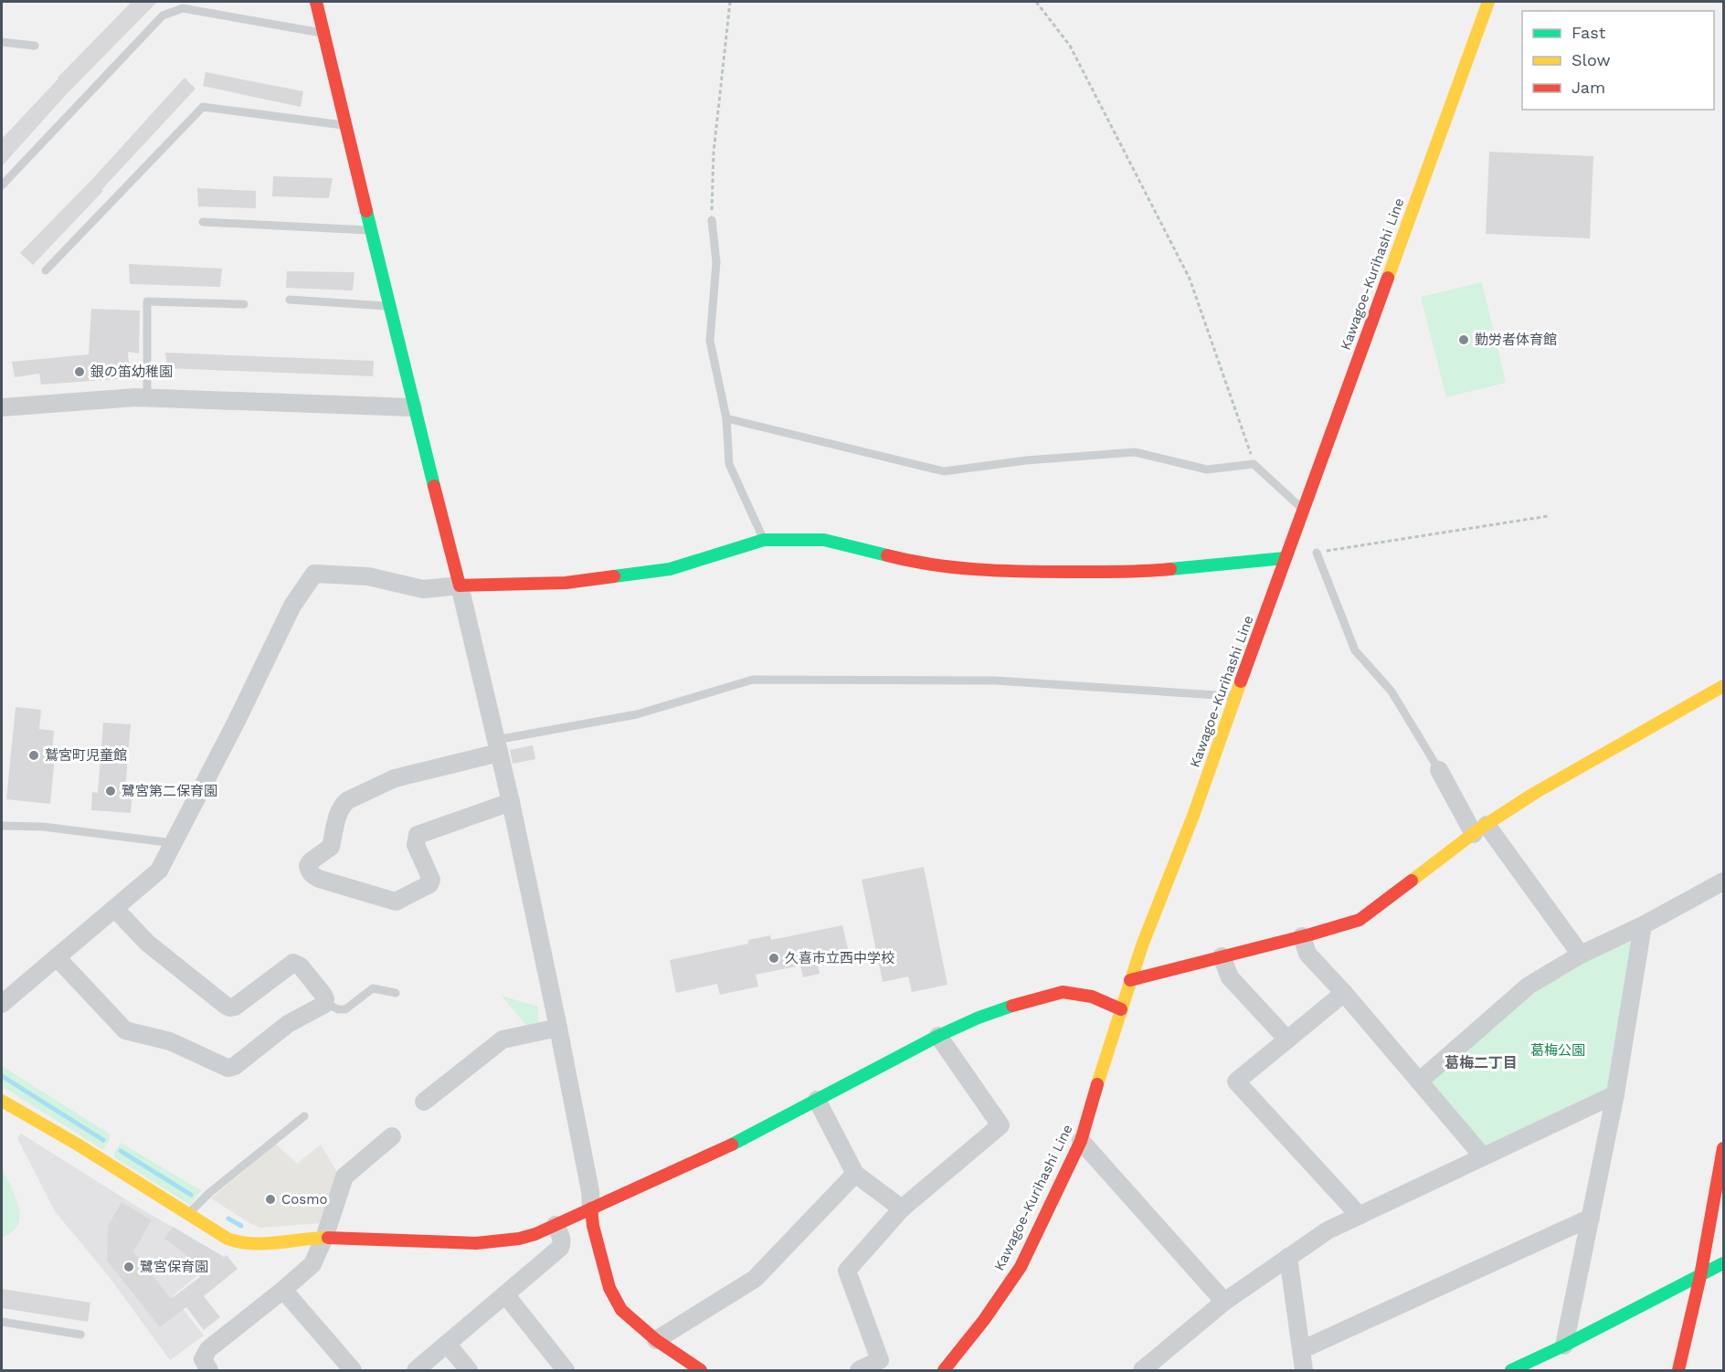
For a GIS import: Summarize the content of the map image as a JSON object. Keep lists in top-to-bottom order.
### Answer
{
  "streets": {
    "street": ["Kawagoe-Kurihashi Line"]
  },
  "districts": ["葛梅二丁目"],
  "parks": ["葛梅公園"],
  "places": [
    "勤労者体育館",
    "銀の笛幼稚園",
    "鷲宮町児童館",
    "鷺宮第二保育園",
    "久喜市立西中学校",
    "Cosmo",
    "鷺宮保育園"
  ],
  "legend": ["Fast", "Slow", "Jam"]
}
